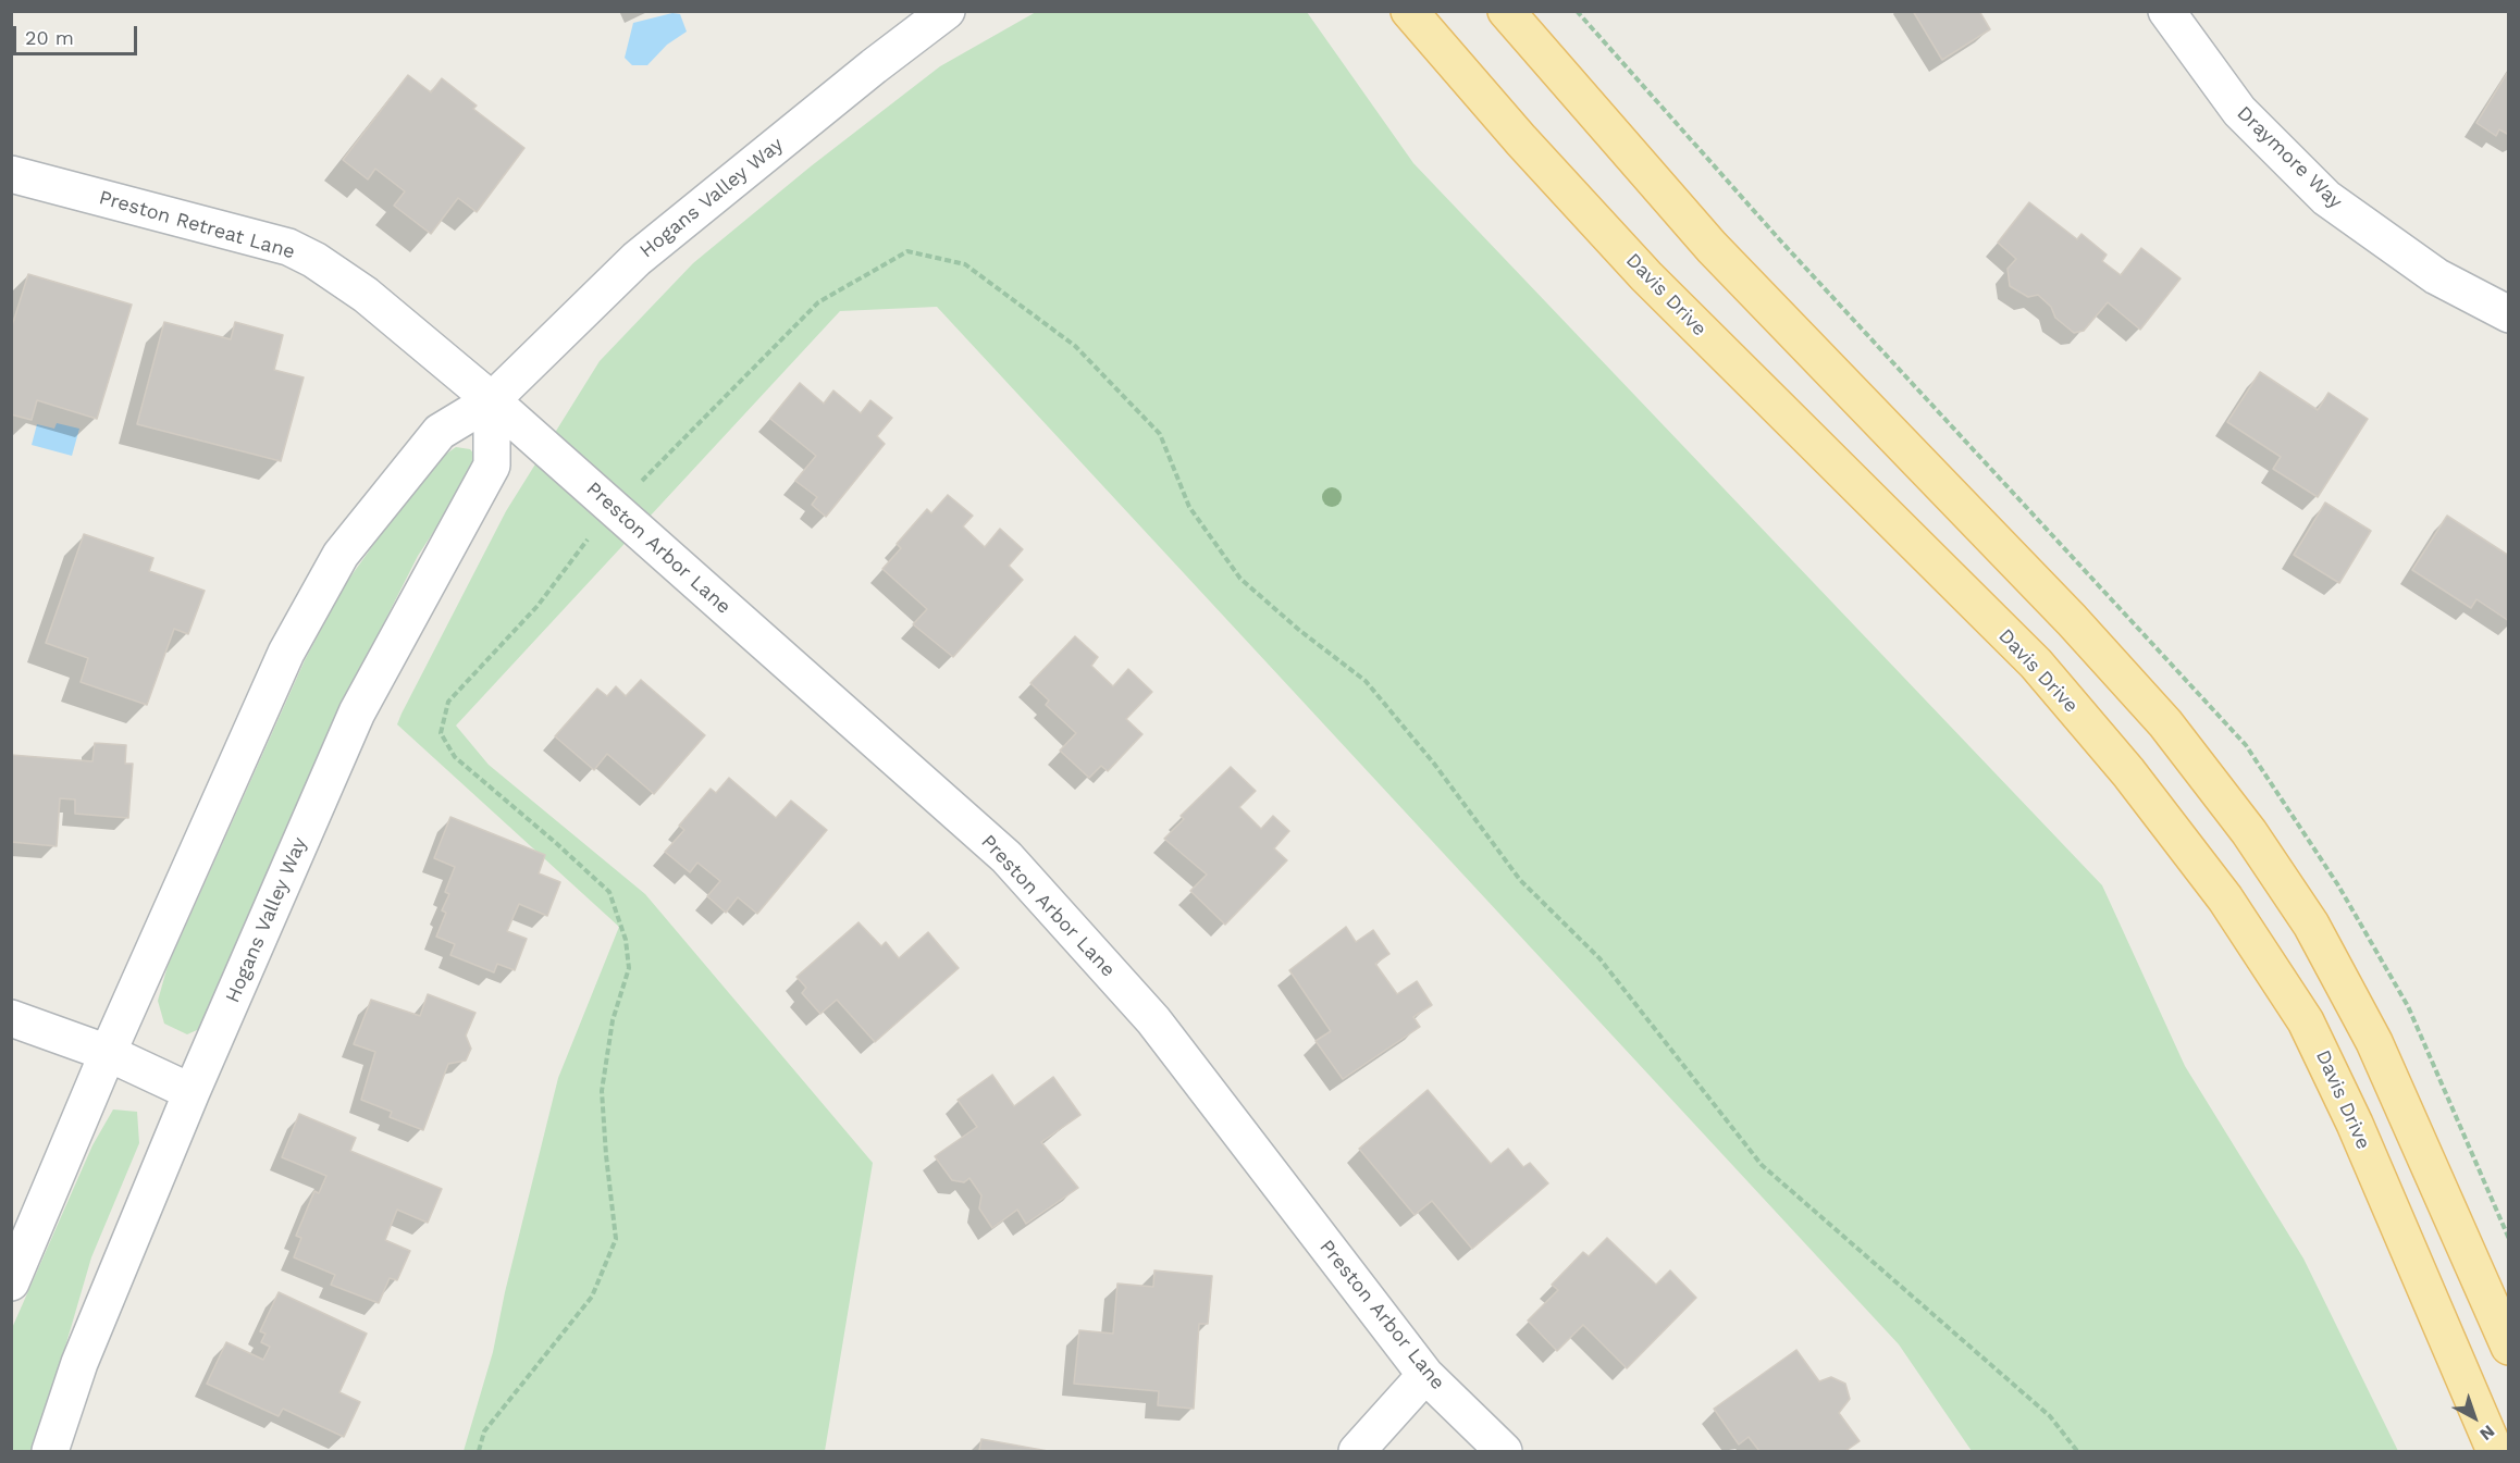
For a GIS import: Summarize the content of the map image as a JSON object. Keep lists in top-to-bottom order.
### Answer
{
  "streets": {
    "main road": ["Davis Drive"],
    "street": [
      "Draymore Way",
      "Hogans Valley Way",
      "Preston Retreat Lane",
      "Preston Arbor Lane"
    ]
  },
  "crossings": [
    ["Hogans Valley Way", "Preston Retreat Lane"],
    ["Hogans Valley Way", "Preston Arbor Lane"],
    ["Preston Retreat Lane", "Preston Arbor Lane"]
  ],
  "scale_bar": "20 m",
  "north": "bottom right"
}
